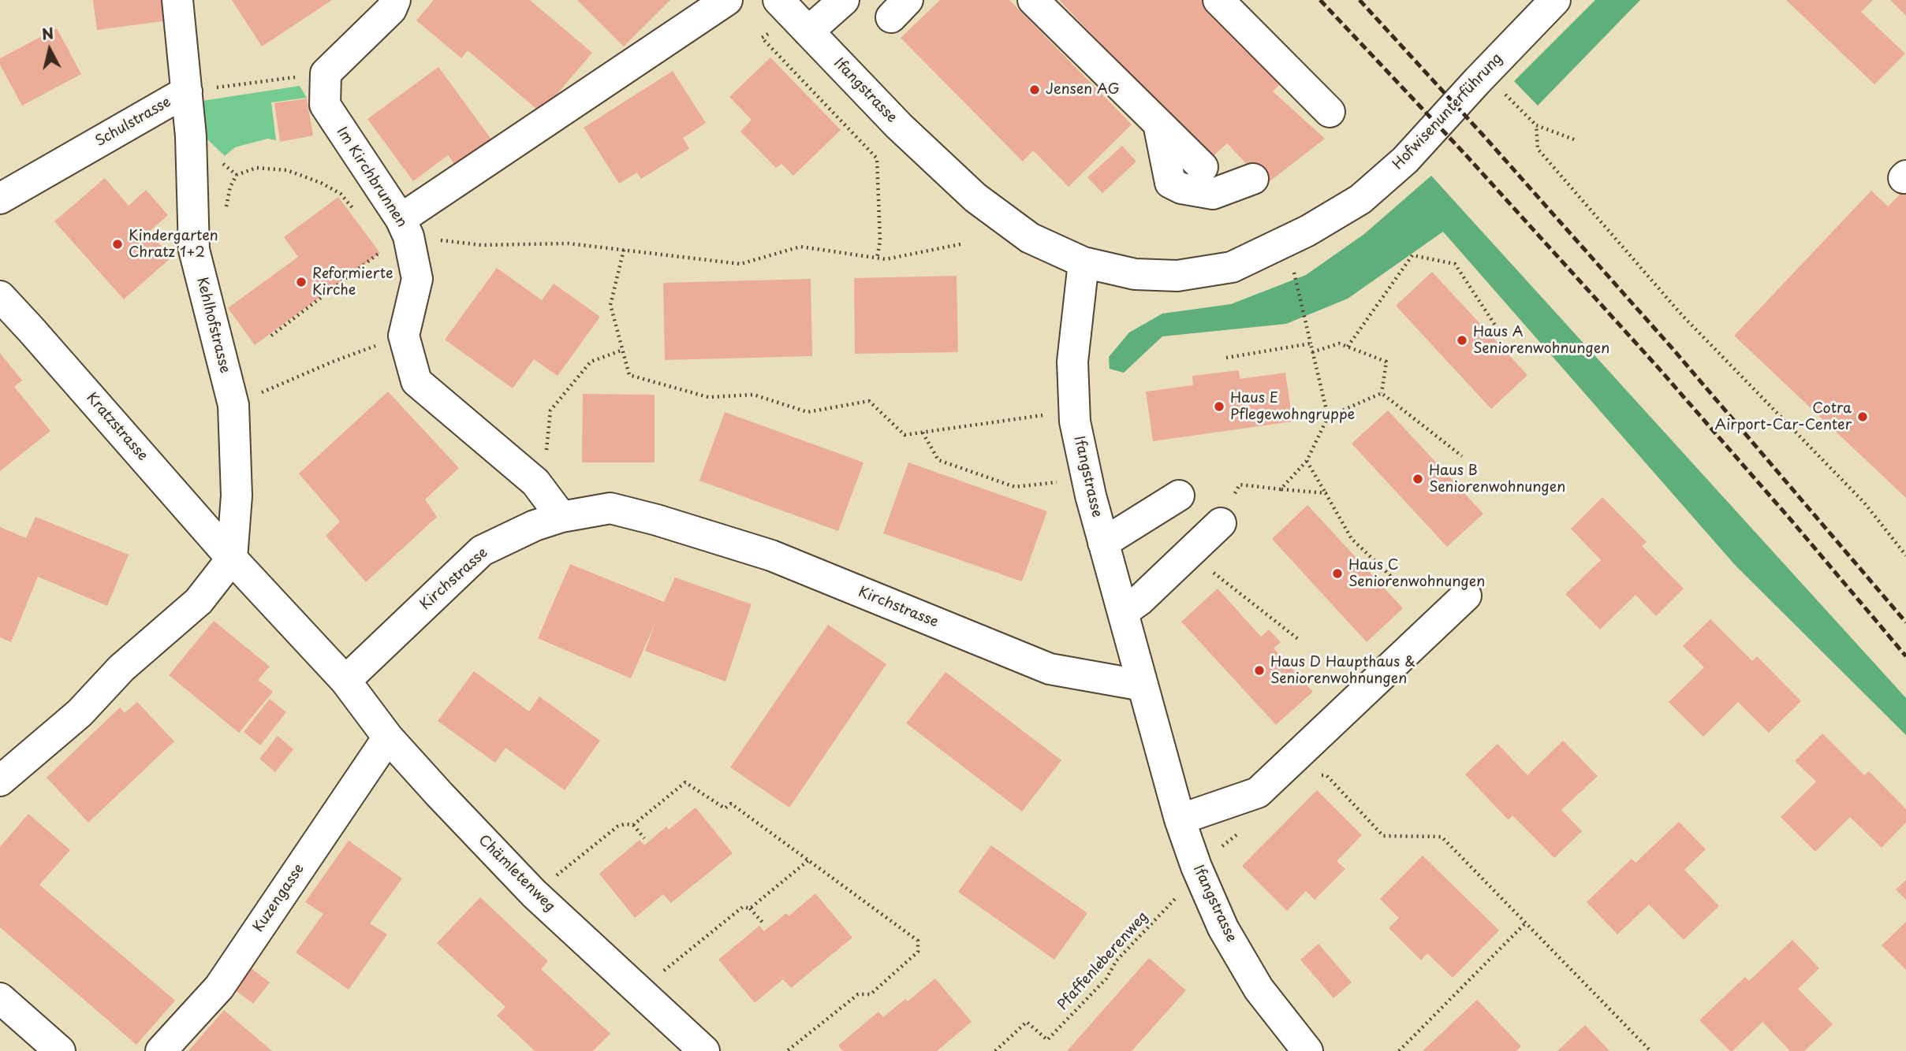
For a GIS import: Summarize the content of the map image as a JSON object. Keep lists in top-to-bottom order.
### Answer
{
  "streets": {
    "street": [
      "Ifangstrasse",
      "Hofwisenunterführung",
      "Schulstrasse",
      "Im Kirchbrunnen",
      "Kehlhofstrasse",
      "Kratzstrasse",
      "Kirchstrasse",
      "Chämletenweg",
      "Kuzengasse"
    ],
    "path": ["Pfaffenleberenweg"]
  },
  "crossings": [
    ["Ifangstrasse", "Hofwisenunterführung"],
    ["Ifangstrasse", "Kirchstrasse"],
    ["Ifangstrasse", "Pfaffenleberenweg"],
    ["Schulstrasse", "Kehlhofstrasse"],
    ["Im Kirchbrunnen", "Kirchstrasse"],
    ["Kehlhofstrasse", "Kratzstrasse"],
    ["Kirchstrasse", "Chämletenweg"],
    ["Chämletenweg", "Kuzengasse"]
  ],
  "places": [
    "Jensen AG",
    "Kindergarten Chratz 1+2",
    "Reformierte Kirche",
    "Haus A Seniorenwohnungen",
    "Haus E Pflegewohngruppe",
    "Cotra Airport-Car-Center",
    "Haus B Seniorenwohnungen",
    "Haus C Seniorenwohnungen",
    "Haus D Haupthaus & Seniorenwohnungen"
  ],
  "north": "top"
}
